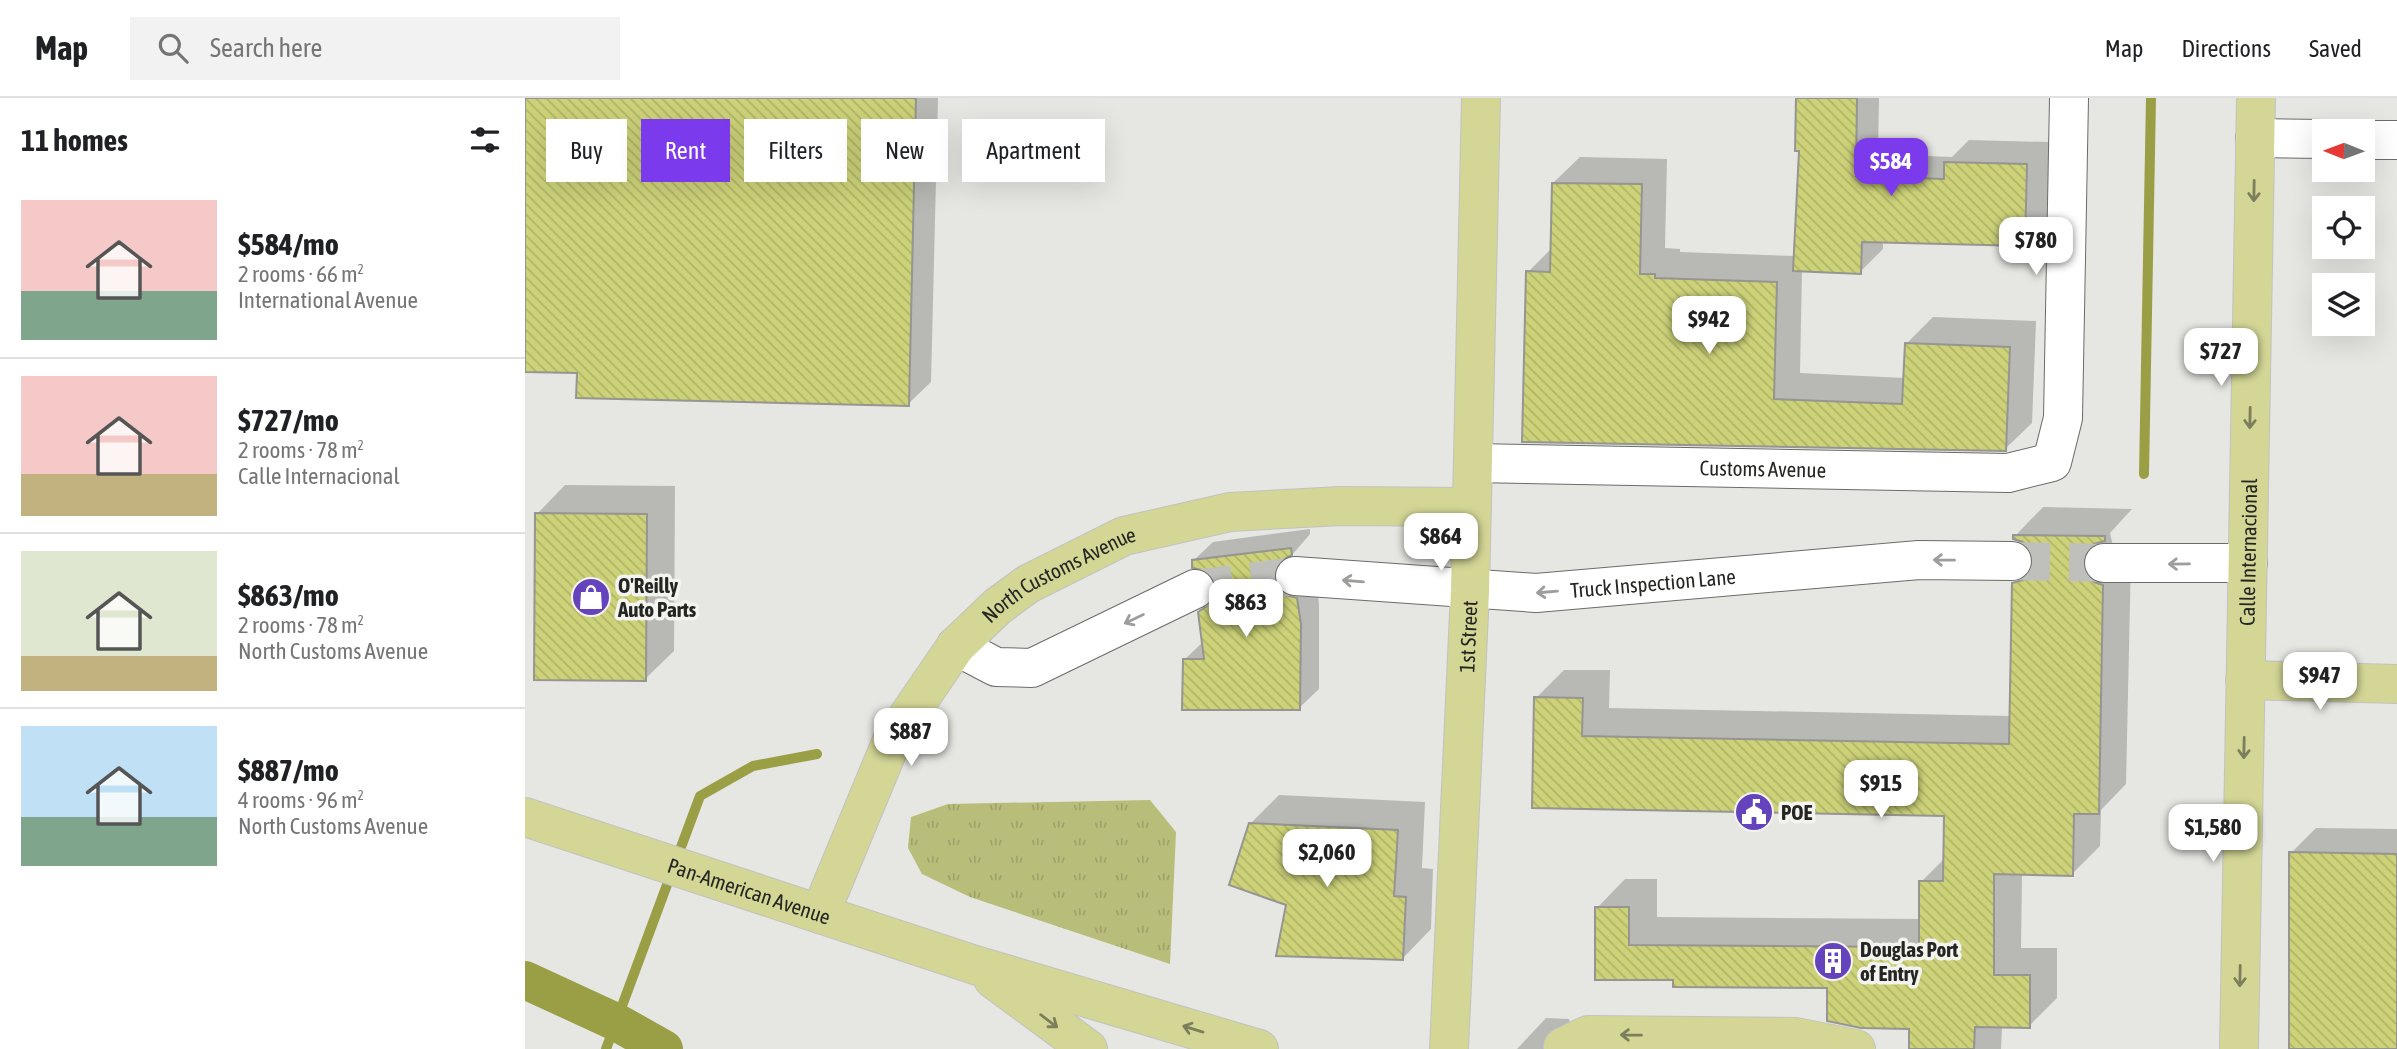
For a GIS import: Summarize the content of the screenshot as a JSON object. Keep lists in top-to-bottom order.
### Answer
{
  "streets": {
    "main road": [
      "Calle Internacional",
      "North Customs Avenue",
      "1st Street",
      "Pan-American Avenue"
    ],
    "street": ["Customs Avenue", "Truck Inspection Lane"]
  },
  "crossings": [
    ["Customs Avenue", "1st Street"],
    ["North Customs Avenue", "1st Street"],
    ["North Customs Avenue", "Pan-American Avenue"],
    ["Truck Inspection Lane", "1st Street"]
  ],
  "one_way": ["Calle Internacional", "Truck Inspection Lane"],
  "places": {
    "shop": ["O'Reilly Auto Parts"],
    "public building": ["POE"],
    "building": ["Douglas Port of Entry"]
  },
  "north": "left",
  "page": {
    "header": "Map",
    "search": "Search here",
    "nav": ["Map", "Directions", "Saved"],
    "heading": "11 homes",
    "chip": [
      "Buy",
      "Rent",
      "Filters",
      "New",
      "Apartment"
    ],
    "price": [
      "$584",
      "$780",
      "$942",
      "$727",
      "$864",
      "$863",
      "$947",
      "$887",
      "$915",
      "$1,580",
      "$2,060"
    ],
    "list": [
      {
        "name": "$584/mo",
        "note": "2 rooms · 66 m² · International Avenue"
      },
      {
        "name": "$727/mo",
        "note": "2 rooms · 78 m² · Calle Internacional"
      },
      {
        "name": "$863/mo",
        "note": "2 rooms · 78 m² · North Customs Avenue"
      },
      {
        "name": "$887/mo",
        "note": "4 rooms · 96 m² · North Customs Avenue"
      }
    ]
  }
}
